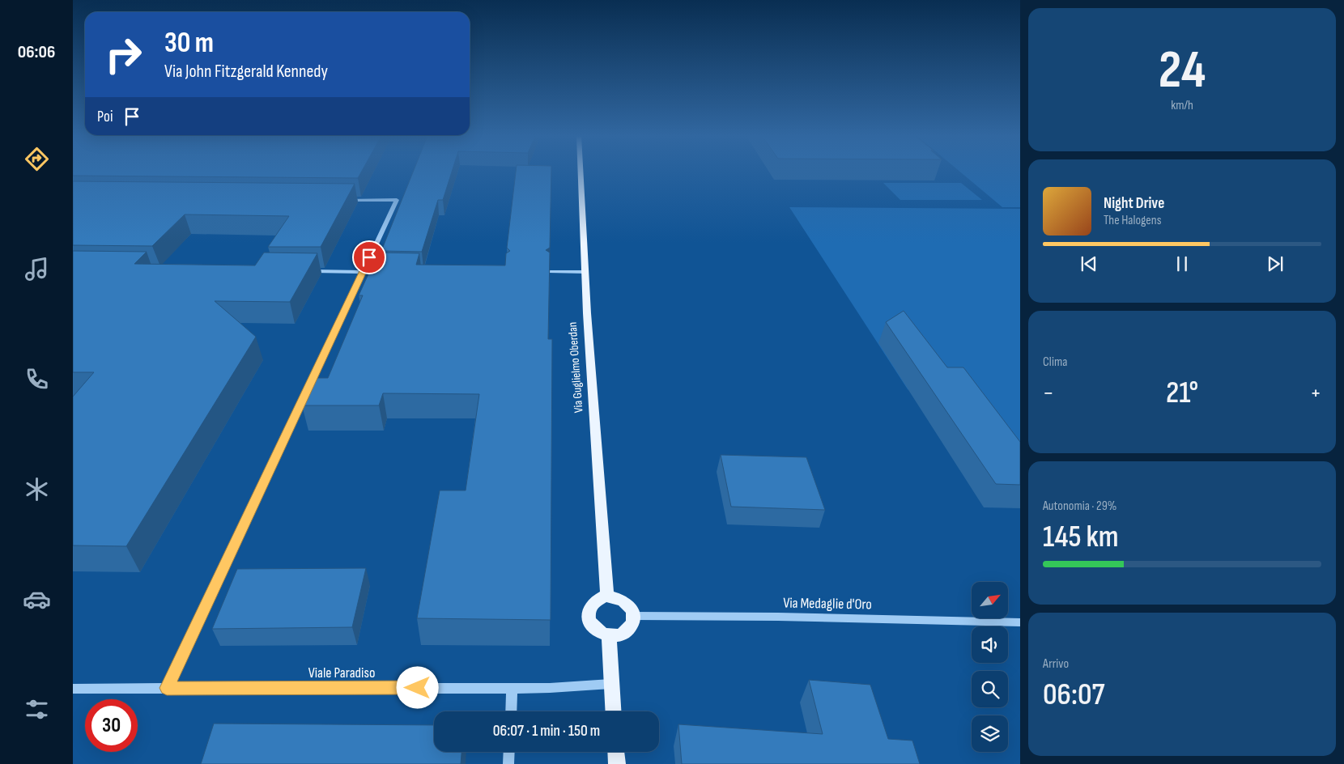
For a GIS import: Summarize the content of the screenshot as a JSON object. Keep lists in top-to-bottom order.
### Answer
{
  "streets": {
    "main road": ["Via Guglielmo Oberdan"],
    "street": ["Via Medaglie d'Oro", "Viale Paradiso"]
  },
  "crossings": [
    ["Via Guglielmo Oberdan", "Via Medaglie d'Oro"]
  ],
  "north": "top right",
  "page": {
    "tabs": "06:06",
    "tile": [
      ["24", "km/h"],
      "Clima",
      ["Autonomia · 29%", "145 km"],
      ["Arrivo", "06:07"]
    ],
    "turn": ["30 m", "Via John Fitzgerald Kennedy"],
    "then": "Poi",
    "song": ["Night Drive", "The Halogens"],
    "heat": ["−", "21°", "+"],
    "limit": "30",
    "trip": "06:07 · 1 min · 150 m"
  }
}
